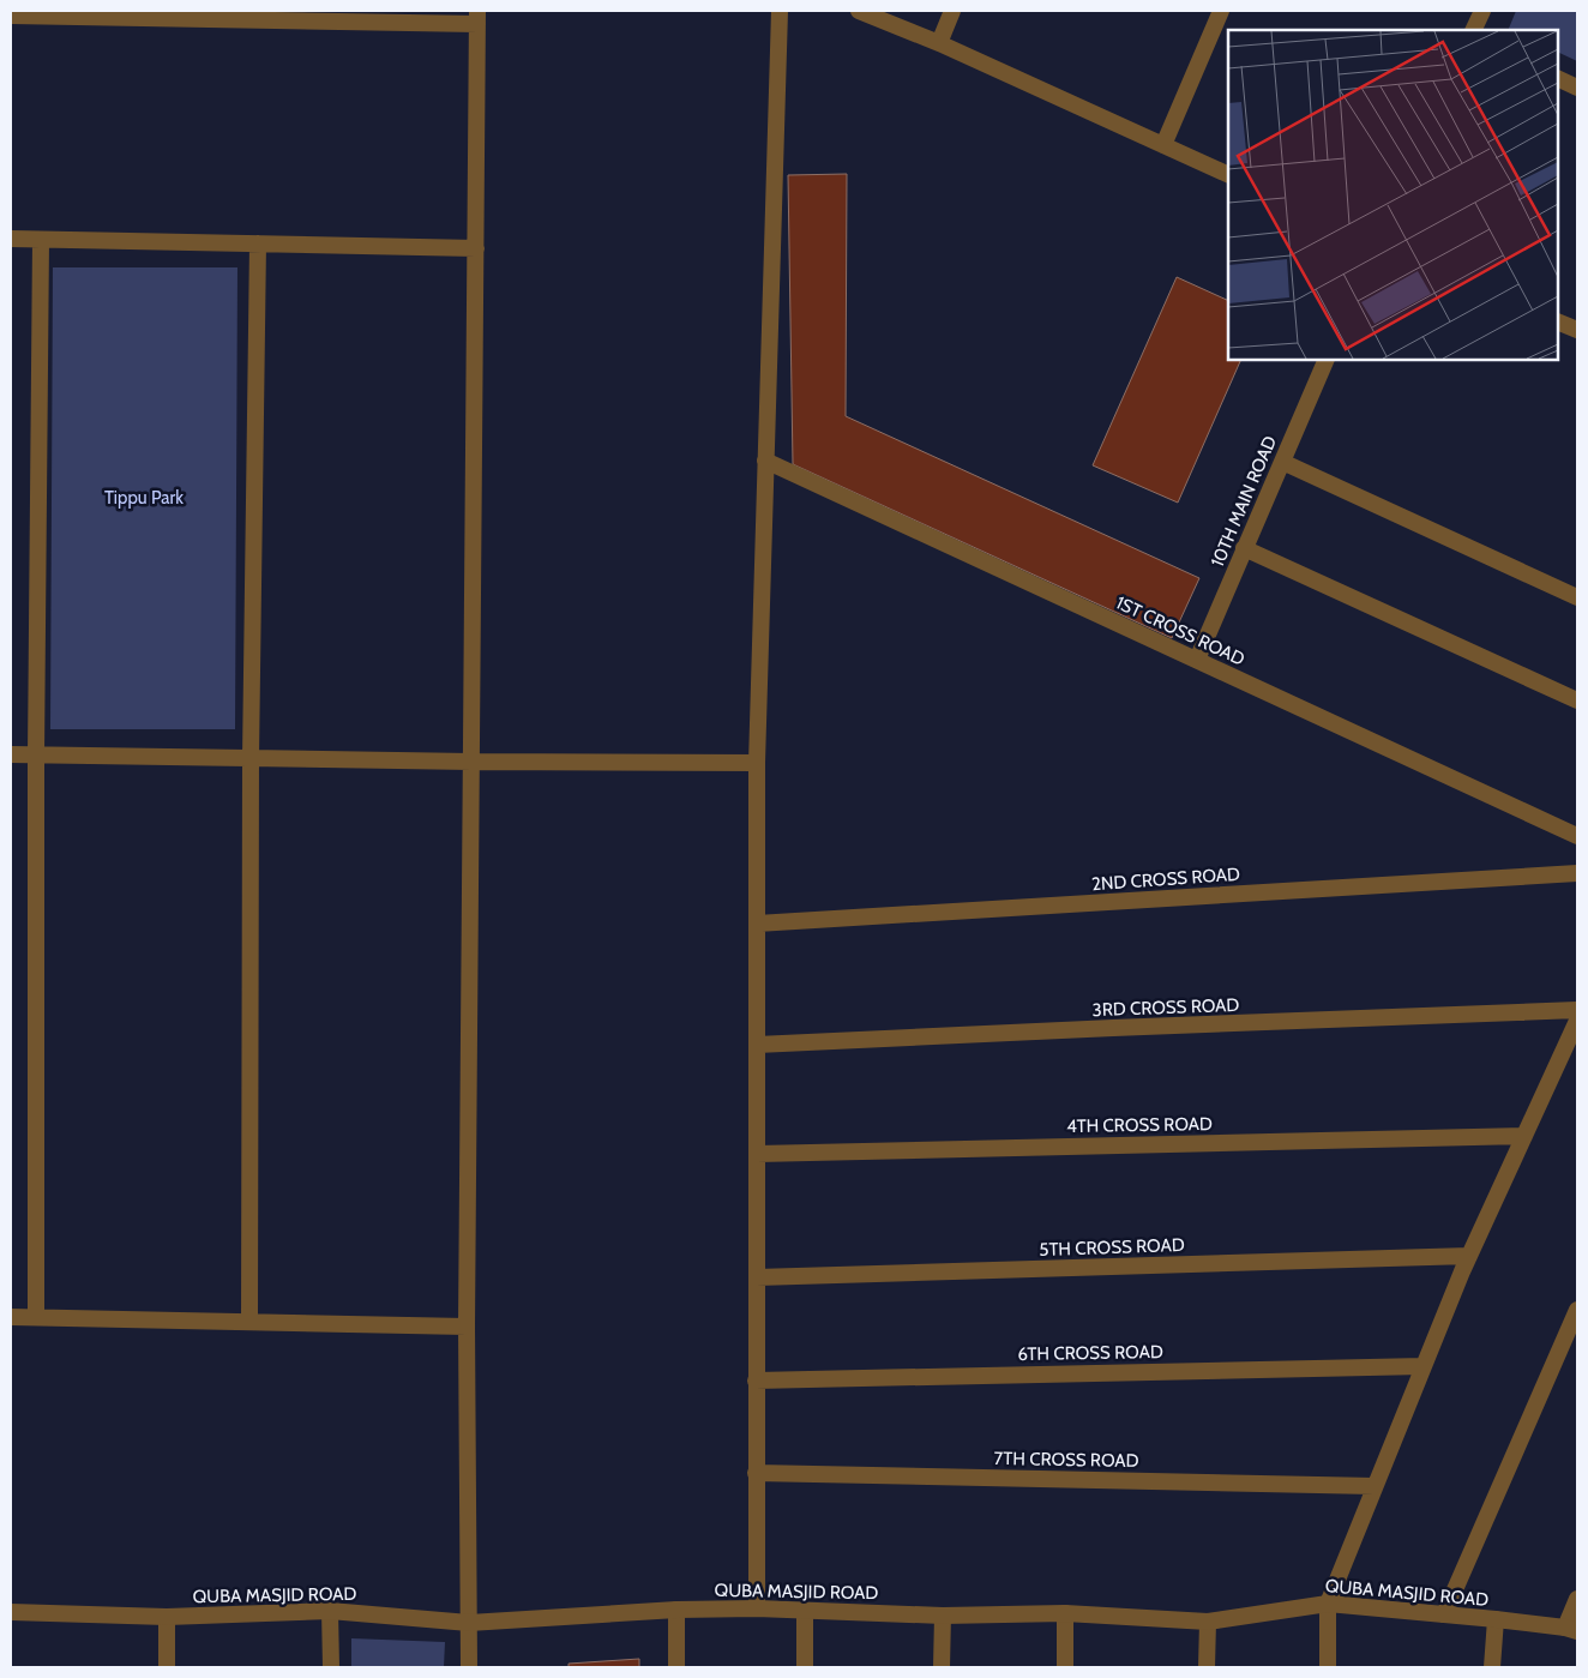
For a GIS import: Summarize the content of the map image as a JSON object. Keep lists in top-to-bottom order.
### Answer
{
  "streets": {
    "street": [
      "10TH MAIN ROAD",
      "1ST CROSS ROAD",
      "2ND CROSS ROAD",
      "3RD CROSS ROAD",
      "4TH CROSS ROAD",
      "5TH CROSS ROAD",
      "6TH CROSS ROAD",
      "7TH CROSS ROAD",
      "QUBA MASJID ROAD"
    ]
  },
  "crossings": [
    ["10TH MAIN ROAD", "1ST CROSS ROAD"]
  ],
  "parks": ["Tippu Park"]
}
